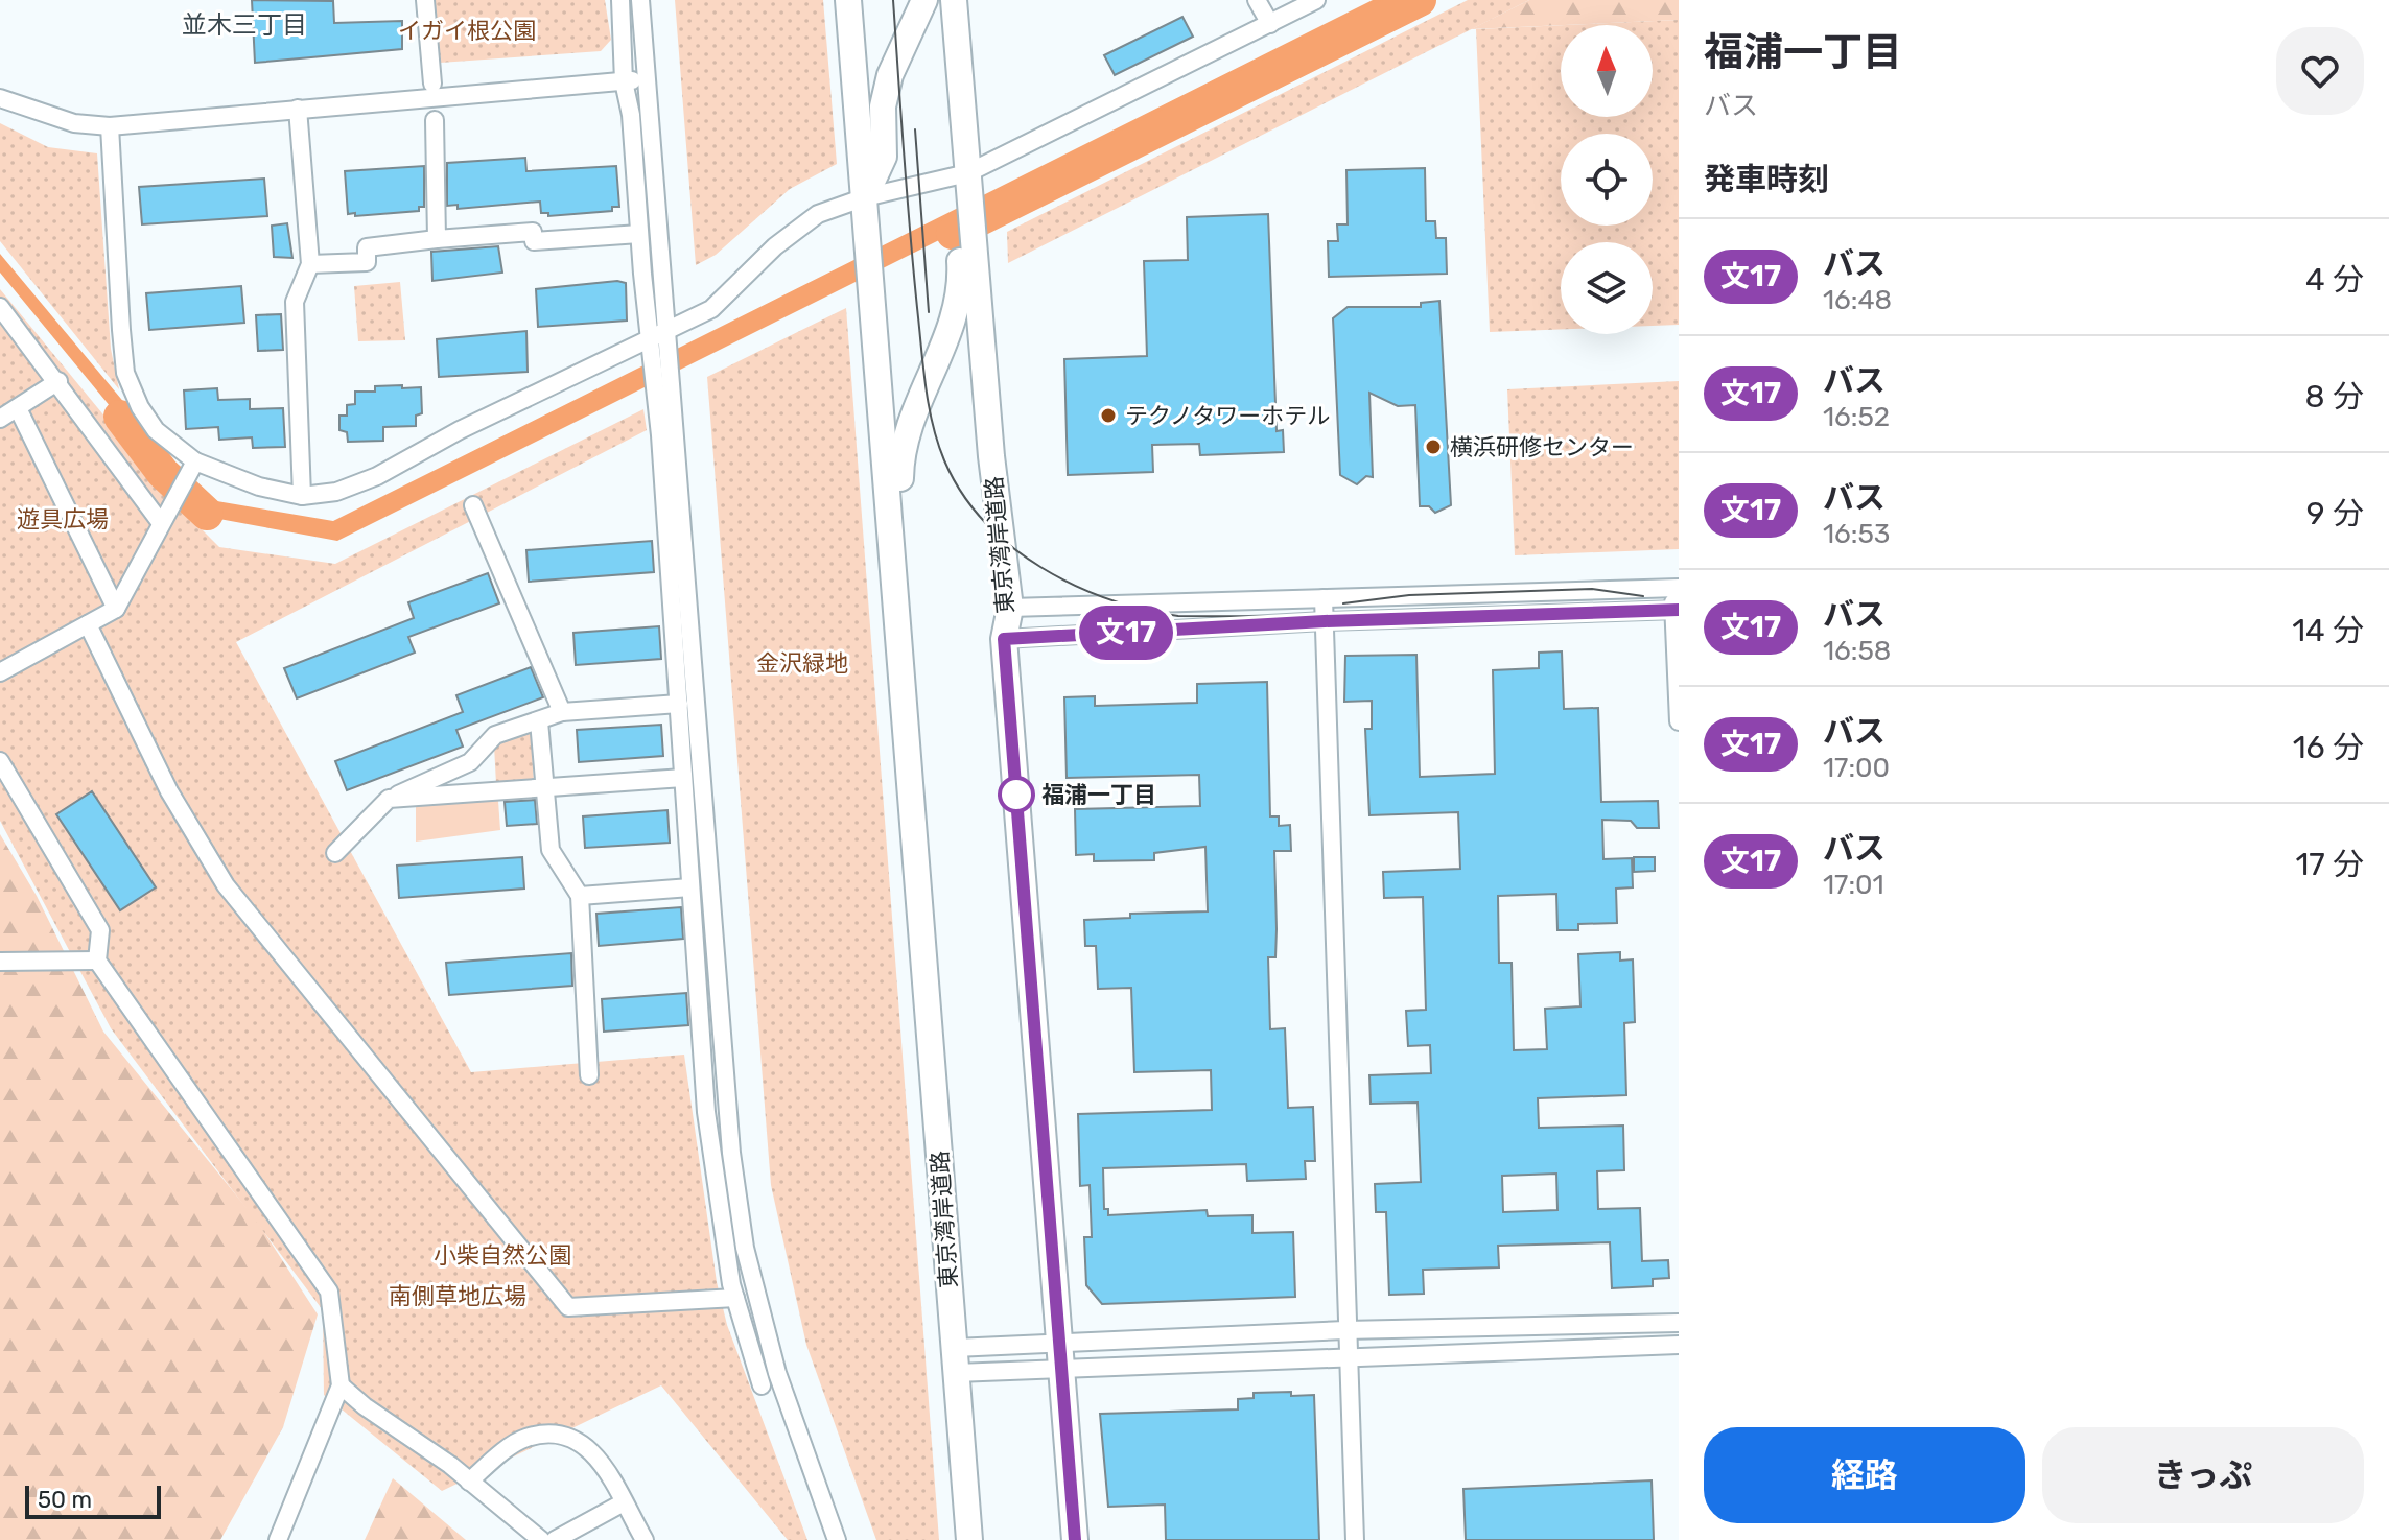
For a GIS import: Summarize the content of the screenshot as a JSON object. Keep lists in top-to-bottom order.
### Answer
{
  "streets": {
    "highway": ["東京湾岸道路"]
  },
  "districts": ["並木三丁目"],
  "parks": [
    "イガイ根公園",
    "遊具広場",
    "金沢緑地",
    "小柴自然公園",
    "南側草地広場"
  ],
  "places": ["テクノタワーホテル", "横浜研修センター", "福浦一丁目"],
  "lines": ["bus line 文17"],
  "scale_bar": "50 m",
  "north": "top",
  "page": {
    "on_map": "文17",
    "heading": [
      ["福浦一丁目", "バス"],
      "発車時刻"
    ],
    "list": [
      {
        "mark": "文17",
        "name": "バス",
        "note": "16:48",
        "value": "4 分"
      },
      {
        "mark": "文17",
        "name": "バス",
        "note": "16:52",
        "value": "8 分"
      },
      {
        "mark": "文17",
        "name": "バス",
        "note": "16:53",
        "value": "9 分"
      },
      {
        "mark": "文17",
        "name": "バス",
        "note": "16:58",
        "value": "14 分"
      },
      {
        "mark": "文17",
        "name": "バス",
        "note": "17:00",
        "value": "16 分"
      },
      {
        "mark": "文17",
        "name": "バス",
        "note": "17:01",
        "value": "17 分"
      }
    ],
    "buttons": ["経路", "きっぷ"],
    "scale": "50 m"
  }
}
